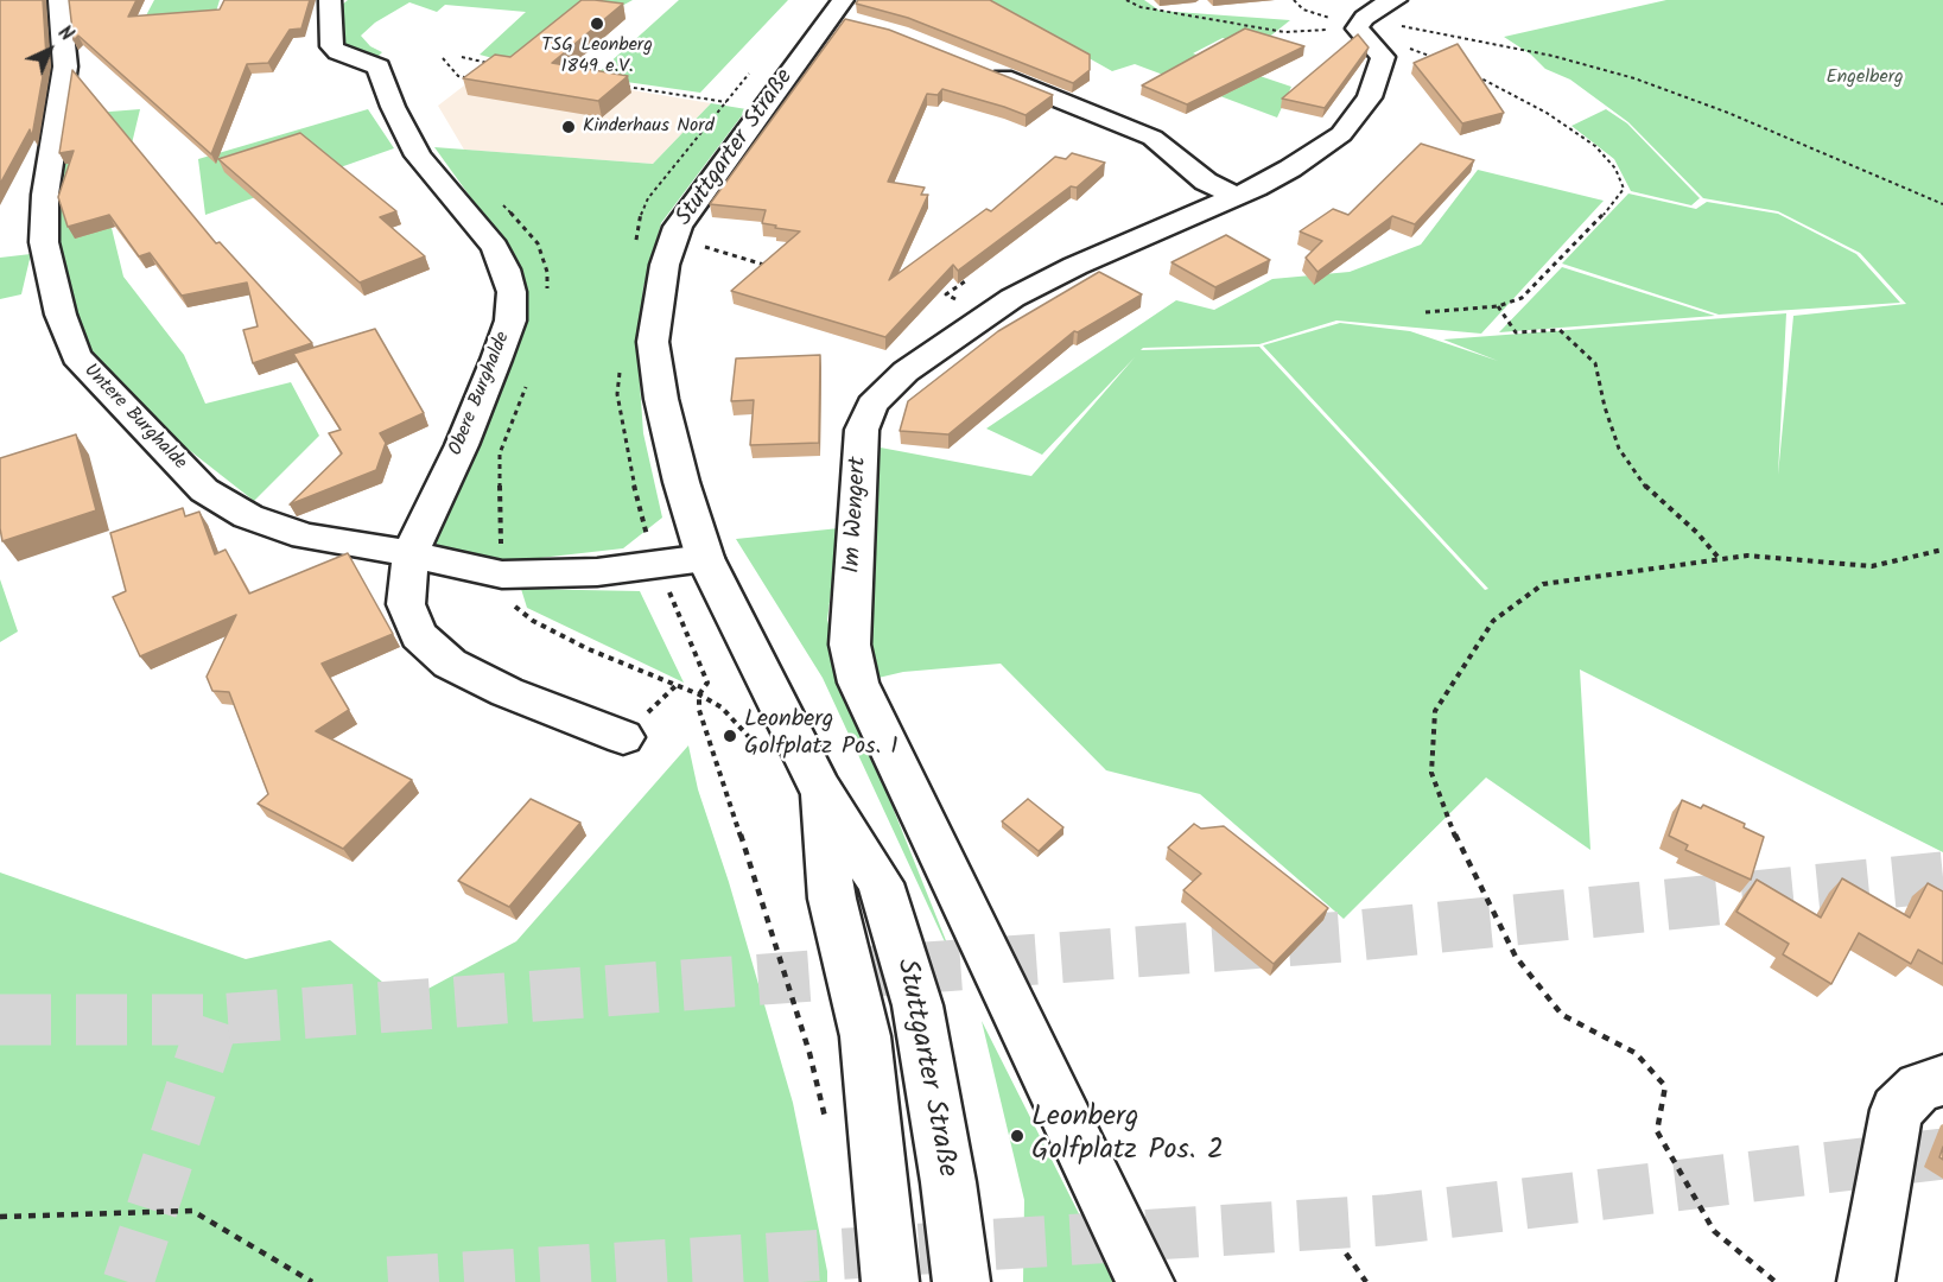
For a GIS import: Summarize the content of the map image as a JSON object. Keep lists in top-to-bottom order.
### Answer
{
  "streets": {
    "street": [
      "Stuttgarter Straße",
      "Obere Burghalde",
      "Untere Burghalde",
      "Im Wengert"
    ]
  },
  "crossings": [
    ["Stuttgarter Straße", "Untere Burghalde"],
    ["Obere Burghalde", "Untere Burghalde"]
  ],
  "parks": ["Engelberg"],
  "places": [
    "TSG Leonberg 1849 e.V.",
    "Kinderhaus Nord",
    "Leonberg Golfplatz Pos. 1",
    "Leonberg Golfplatz Pos. 2"
  ],
  "north": "top right"
}
